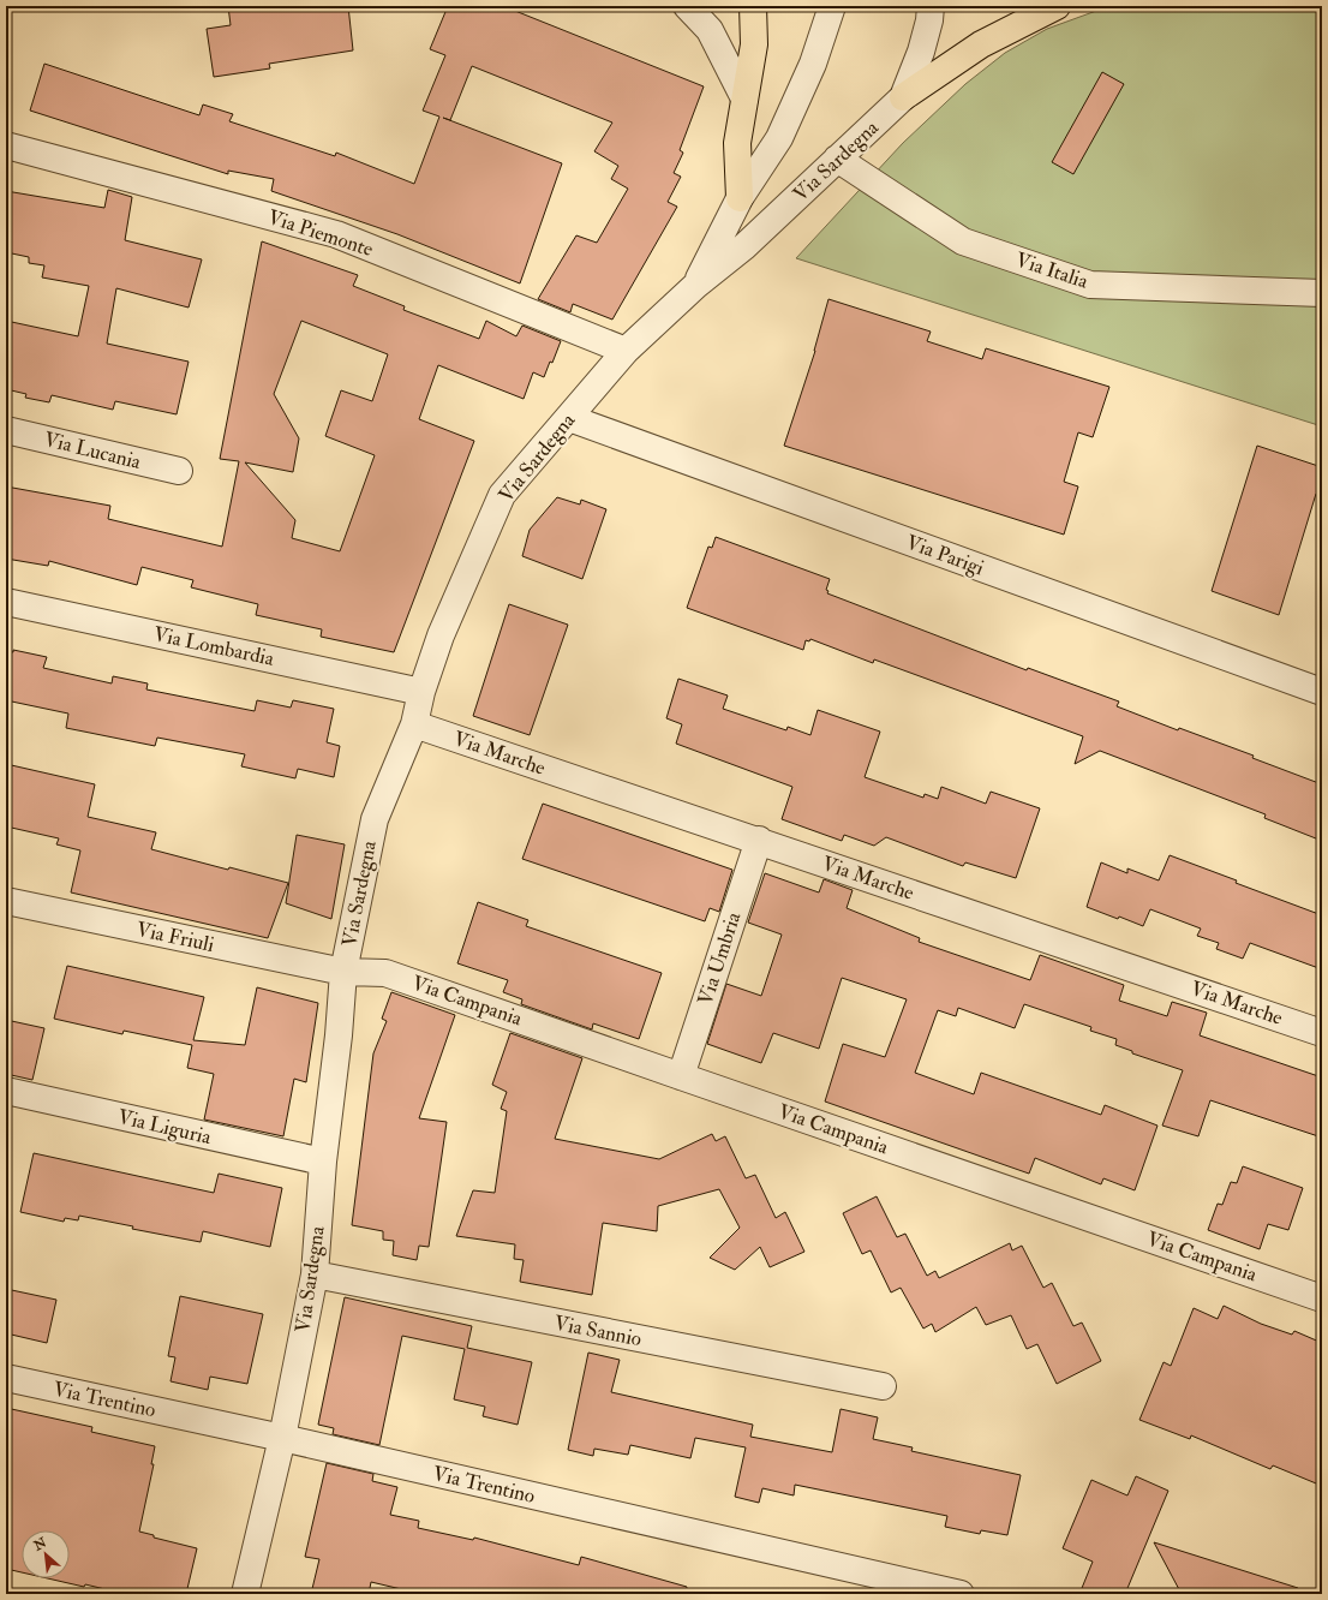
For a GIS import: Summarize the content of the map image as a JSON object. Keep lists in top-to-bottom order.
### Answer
{
  "streets": {
    "street": [
      "Via Sardegna",
      "Via Piemonte",
      "Via Italia",
      "Via Lucania",
      "Via Parigi",
      "Via Lombardia",
      "Via Marche",
      "Via Friuli",
      "Via Umbria",
      "Via Campania",
      "Via Liguria",
      "Via Sannio",
      "Via Trentino"
    ]
  },
  "crossings": [
    ["Via Sardegna", "Via Piemonte"],
    ["Via Sardegna", "Via Italia"],
    ["Via Sardegna", "Via Parigi"],
    ["Via Sardegna", "Via Lombardia"],
    ["Via Sardegna", "Via Marche"],
    ["Via Sardegna", "Via Friuli"],
    ["Via Sardegna", "Via Campania"],
    ["Via Sardegna", "Via Liguria"],
    ["Via Sardegna", "Via Sannio"],
    ["Via Sardegna", "Via Trentino"],
    ["Via Marche", "Via Umbria"],
    ["Via Friuli", "Via Campania"],
    ["Via Umbria", "Via Campania"]
  ],
  "north": "top left"
}
